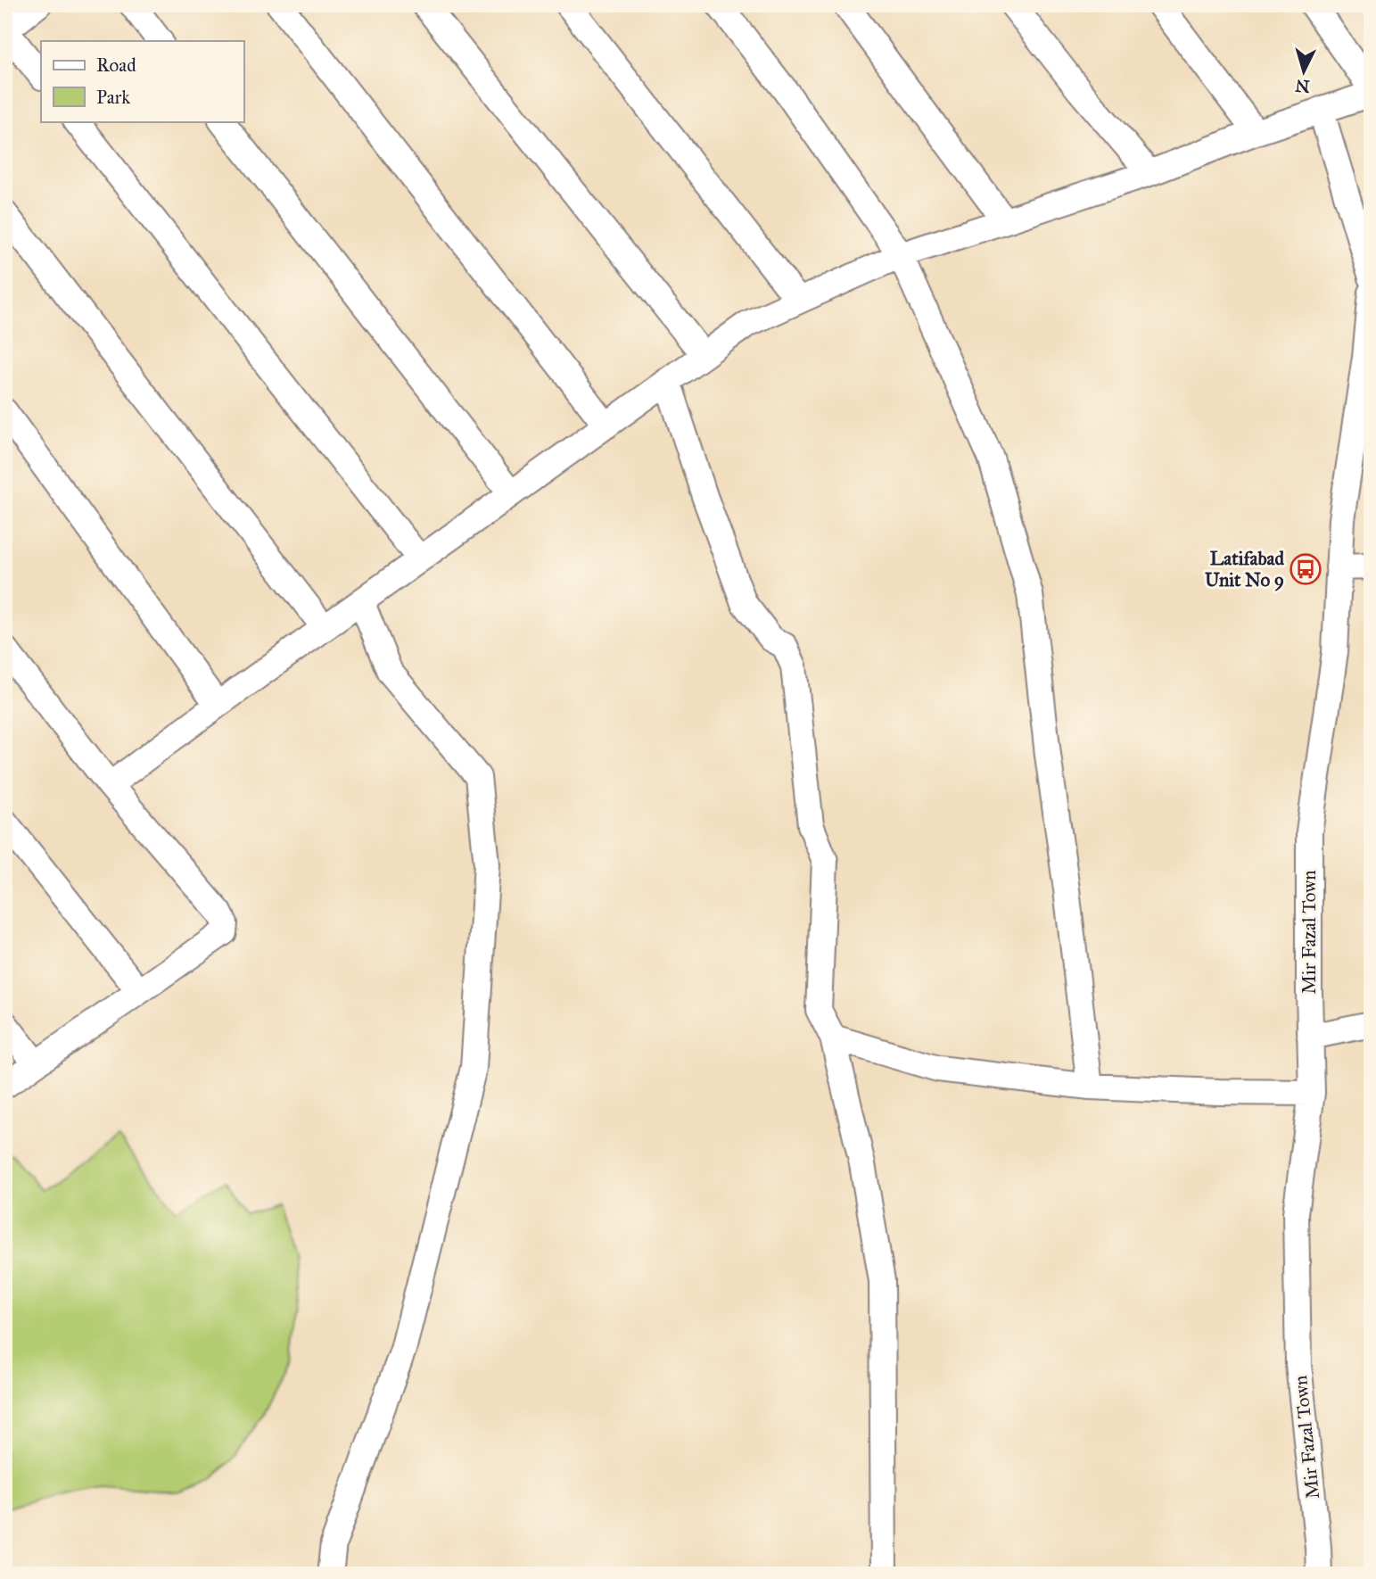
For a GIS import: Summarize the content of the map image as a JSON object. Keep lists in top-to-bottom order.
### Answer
{
  "streets": {
    "street": ["Mir Fazal Town"]
  },
  "places": {
    "bus stop": ["Latifabad Unit No 9"]
  },
  "legend": ["Road", "Park"],
  "north": "bottom"
}
